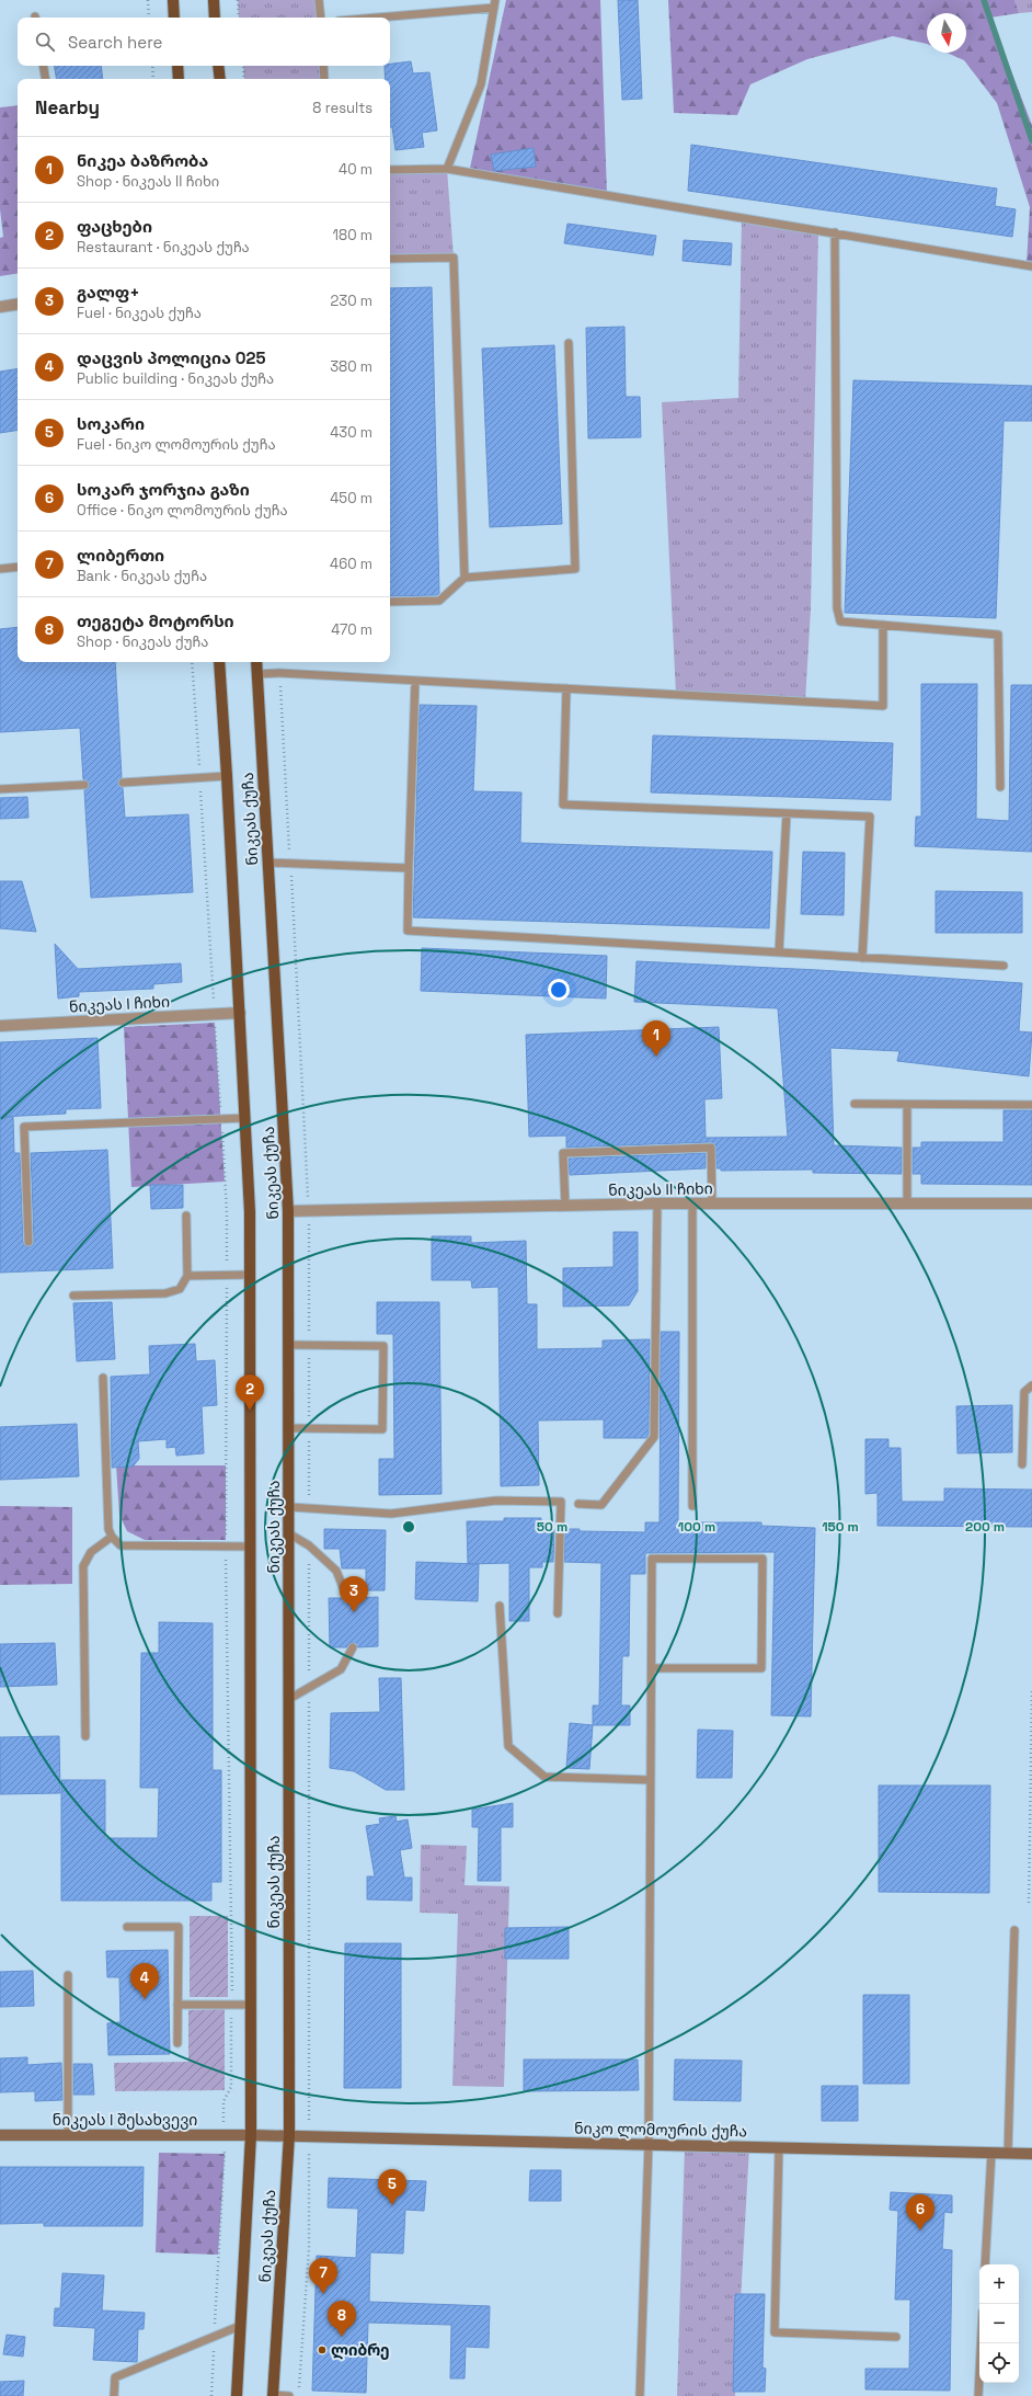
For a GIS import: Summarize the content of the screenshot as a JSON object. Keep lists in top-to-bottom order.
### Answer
{
  "streets": {
    "main road": ["ნიკეას ქუჩა"],
    "street": [
      "ნიკეას I ჩიხი",
      "ნიკეას II ჩიხი",
      "ნიკეას I შესახვევი",
      "ნიკო ლომოურის ქუჩა"
    ]
  },
  "crossings": [
    ["ნიკეას ქუჩა", "ნიკეას I ჩიხი"],
    ["ნიკეას ქუჩა", "ნიკეას II ჩიხი"],
    ["ნიკეას ქუჩა", "ნიკეას I შესახვევი"],
    ["ნიკეას ქუჩა", "ნიკო ლომოურის ქუჩა"],
    ["ნიკეას I შესახვევი", "ნიკო ლომოურის ქუჩა"]
  ],
  "places": ["ლიბრე"],
  "north": "bottom",
  "page": {
    "search": "Search here",
    "heading": ["Nearby", "8 results"],
    "list": [
      {
        "mark": "1",
        "name": "ნიკეა ბაზრობა",
        "note": "Shop · ნიკეას II ჩიხი",
        "value": "40 m"
      },
      {
        "mark": "2",
        "name": "ფაცხები",
        "note": "Restaurant · ნიკეას ქუჩა",
        "value": "180 m"
      },
      {
        "mark": "3",
        "name": "გალფ+",
        "note": "Fuel · ნიკეას ქუჩა",
        "value": "230 m"
      },
      {
        "mark": "4",
        "name": "დაცვის პოლიცია 025",
        "note": "Public building · ნიკეას ქუჩა",
        "value": "380 m"
      },
      {
        "mark": "5",
        "name": "სოკარი",
        "note": "Fuel · ნიკო ლომოურის ქუჩა",
        "value": "430 m"
      },
      {
        "mark": "6",
        "name": "სოკარ ჯორჯია გაზი",
        "note": "Office · ნიკო ლომოურის ქუჩა",
        "value": "450 m"
      },
      {
        "mark": "7",
        "name": "ლიბერთი",
        "note": "Bank · ნიკეას ქუჩა",
        "value": "460 m"
      },
      {
        "mark": "8",
        "name": "თეგეტა მოტორსი",
        "note": "Shop · ნიკეას ქუჩა",
        "value": "470 m"
      }
    ],
    "pins": [
      "1",
      "2",
      "3",
      "4",
      "5",
      "6",
      "7",
      "8"
    ],
    "map_buttons": ["+", "−"]
  },
  "rings": [
    "50 m",
    "100 m",
    "150 m",
    "200 m"
  ]
}
